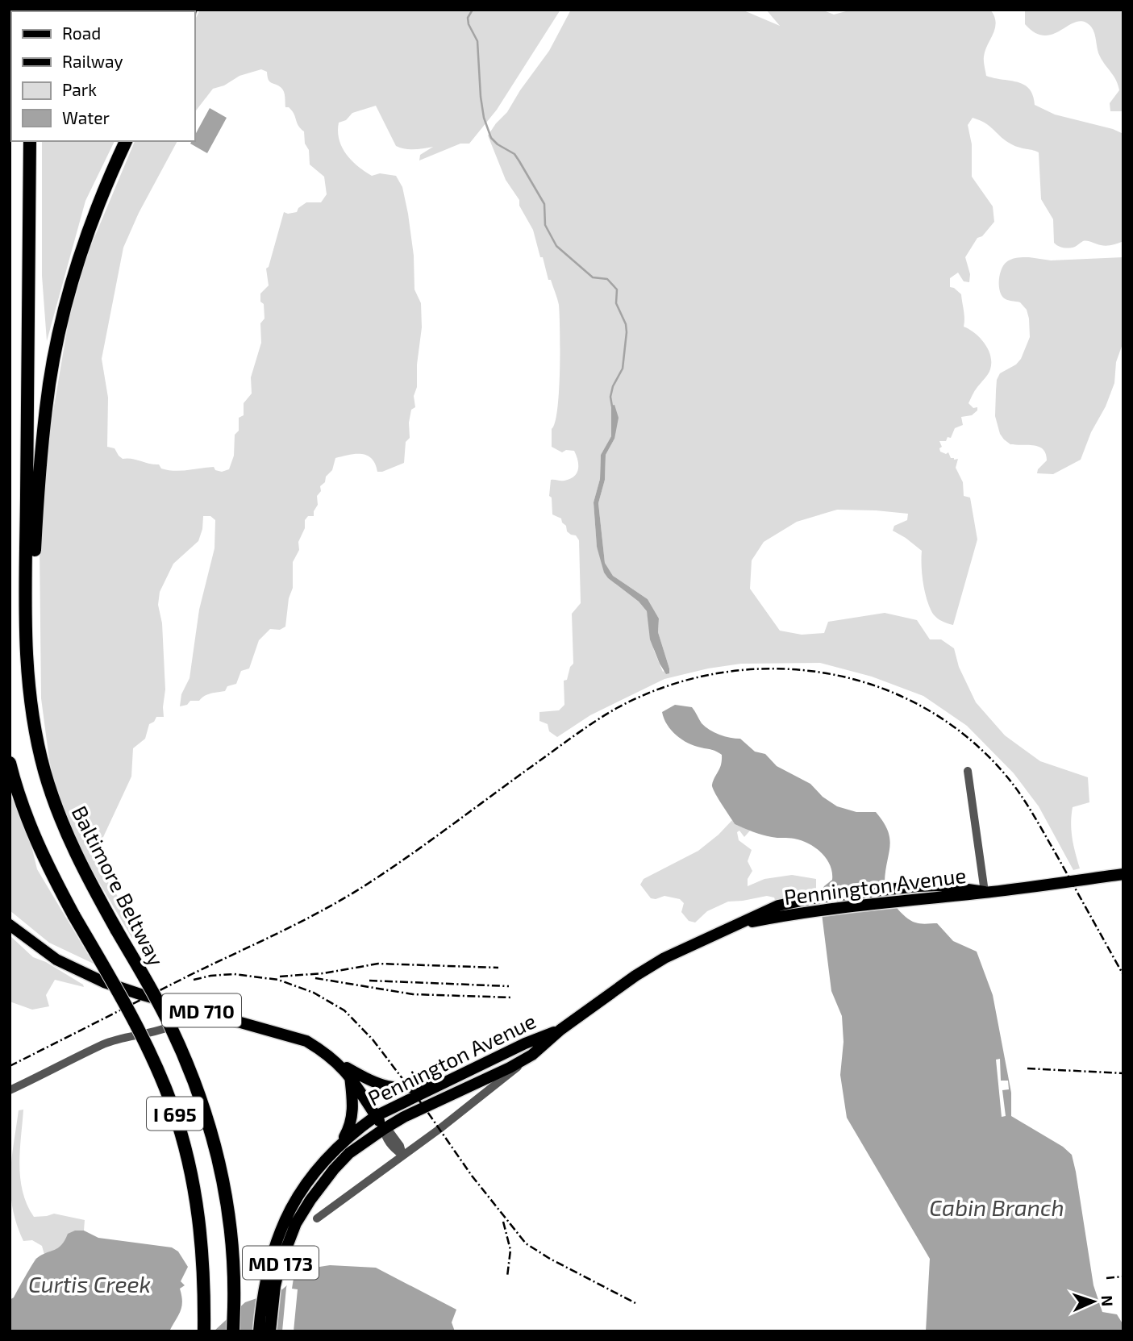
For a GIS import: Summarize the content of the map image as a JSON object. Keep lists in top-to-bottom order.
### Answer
{
  "streets": {
    "highway": ["Baltimore Beltway", "I 695"],
    "main road": ["Pennington Avenue", "MD 710", "MD 173"]
  },
  "crossings": [
    ["Pennington Avenue", "MD 710"]
  ],
  "water": ["Cabin Branch", "Curtis Creek"],
  "legend": [
    "Road",
    "Railway",
    "Park",
    "Water"
  ],
  "north": "right"
}
